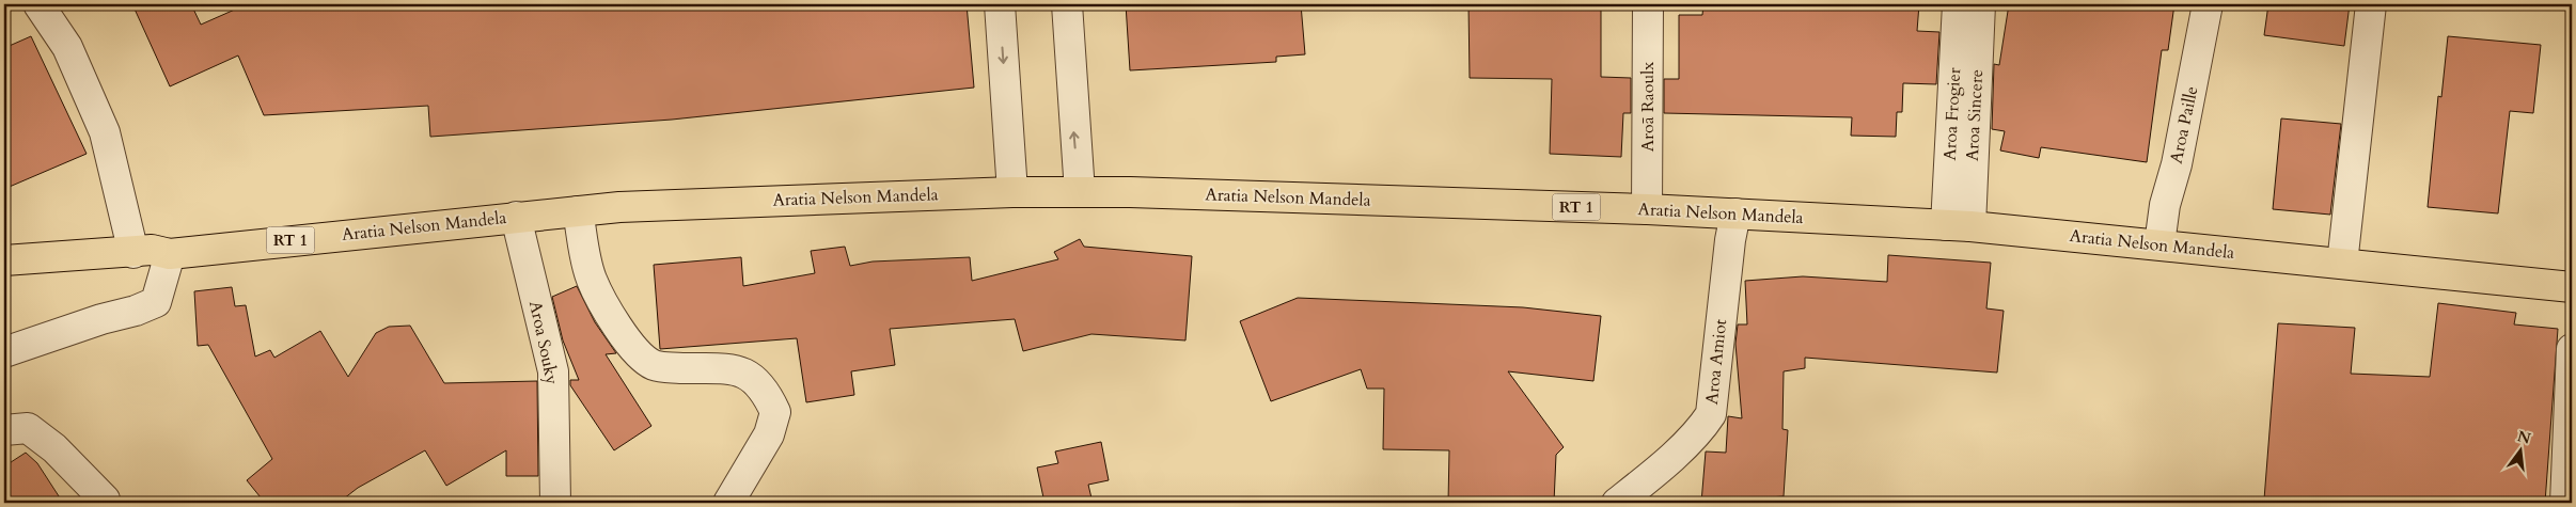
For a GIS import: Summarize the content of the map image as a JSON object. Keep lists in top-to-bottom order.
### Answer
{
  "streets": {
    "main road": ["Aratia Nelson Mandela", "RT 1"],
    "street": [
      "Aroā Raoulx",
      "Aroa Frogier",
      "Aroa Sincere",
      "Aroa Paille",
      "Aroa Souky",
      "Aroa Amiot"
    ]
  },
  "crossings": [
    ["Aroā Raoulx", "Aratia Nelson Mandela"],
    ["Aroa Frogier", "Aroa Sincere"],
    ["Aroa Frogier", "Aratia Nelson Mandela"],
    ["Aroa Sincere", "Aratia Nelson Mandela"],
    ["Aroa Paille", "Aratia Nelson Mandela"],
    ["Aratia Nelson Mandela", "Aroa Souky"],
    ["Aratia Nelson Mandela", "Aroa Amiot"]
  ],
  "north": "top"
}
